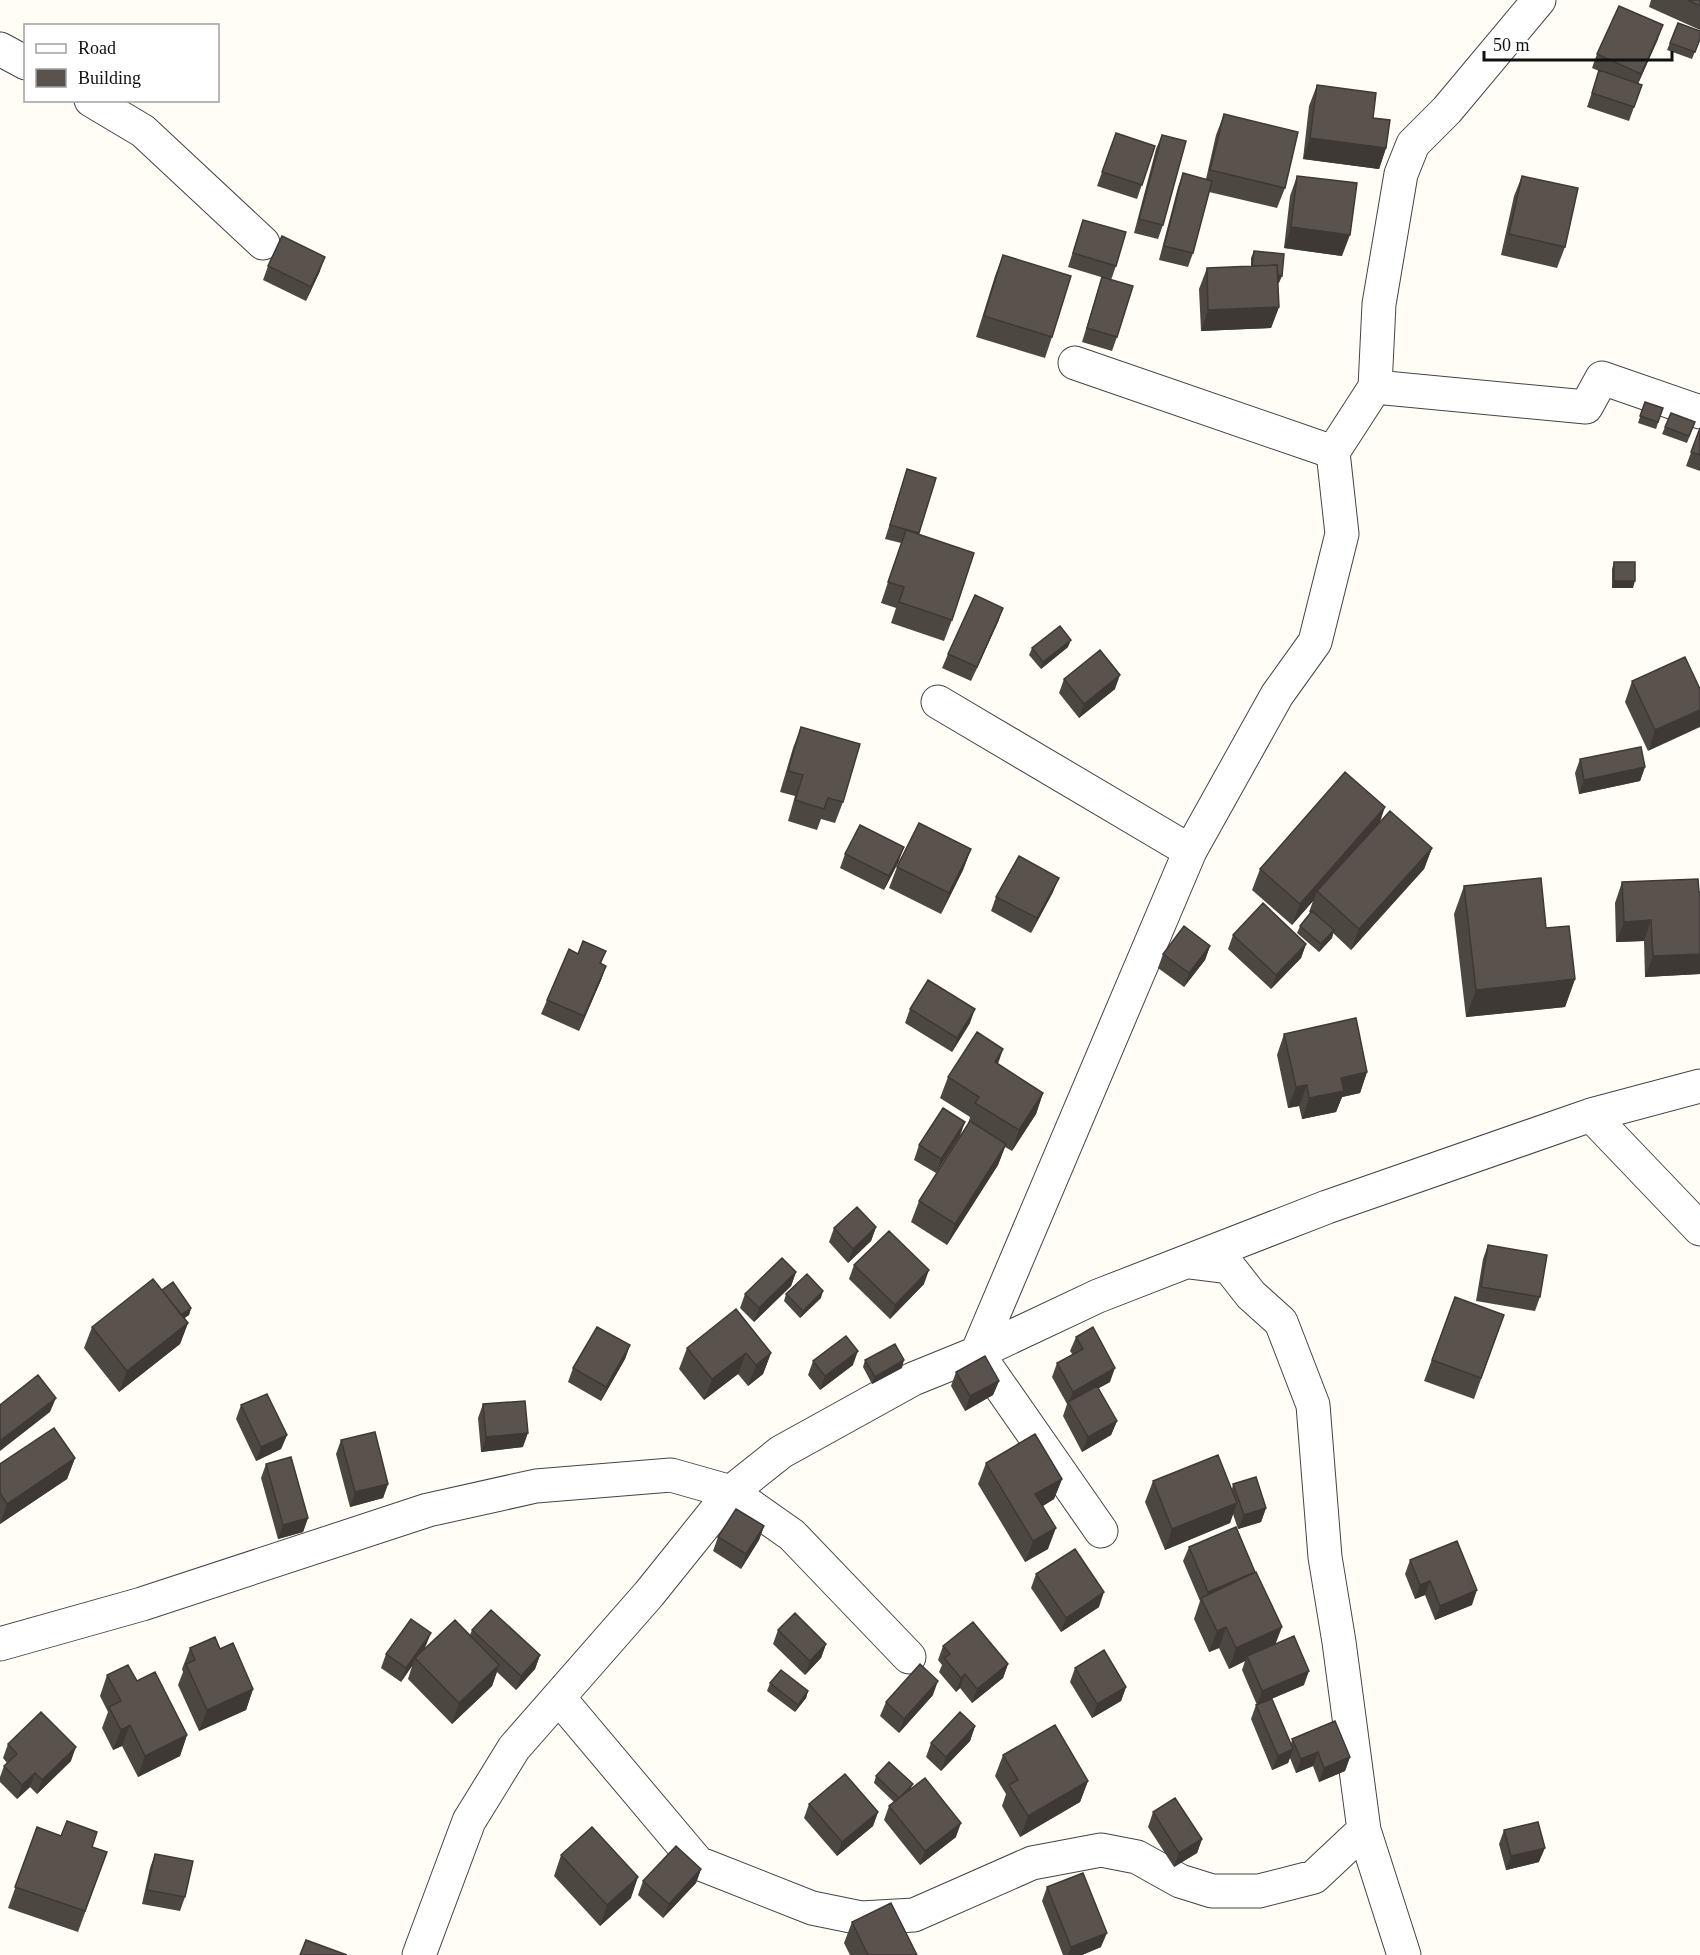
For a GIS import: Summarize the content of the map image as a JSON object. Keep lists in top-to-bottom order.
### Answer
{
  "legend": ["Road", "Building"],
  "scale_bar": "50 m"
}
